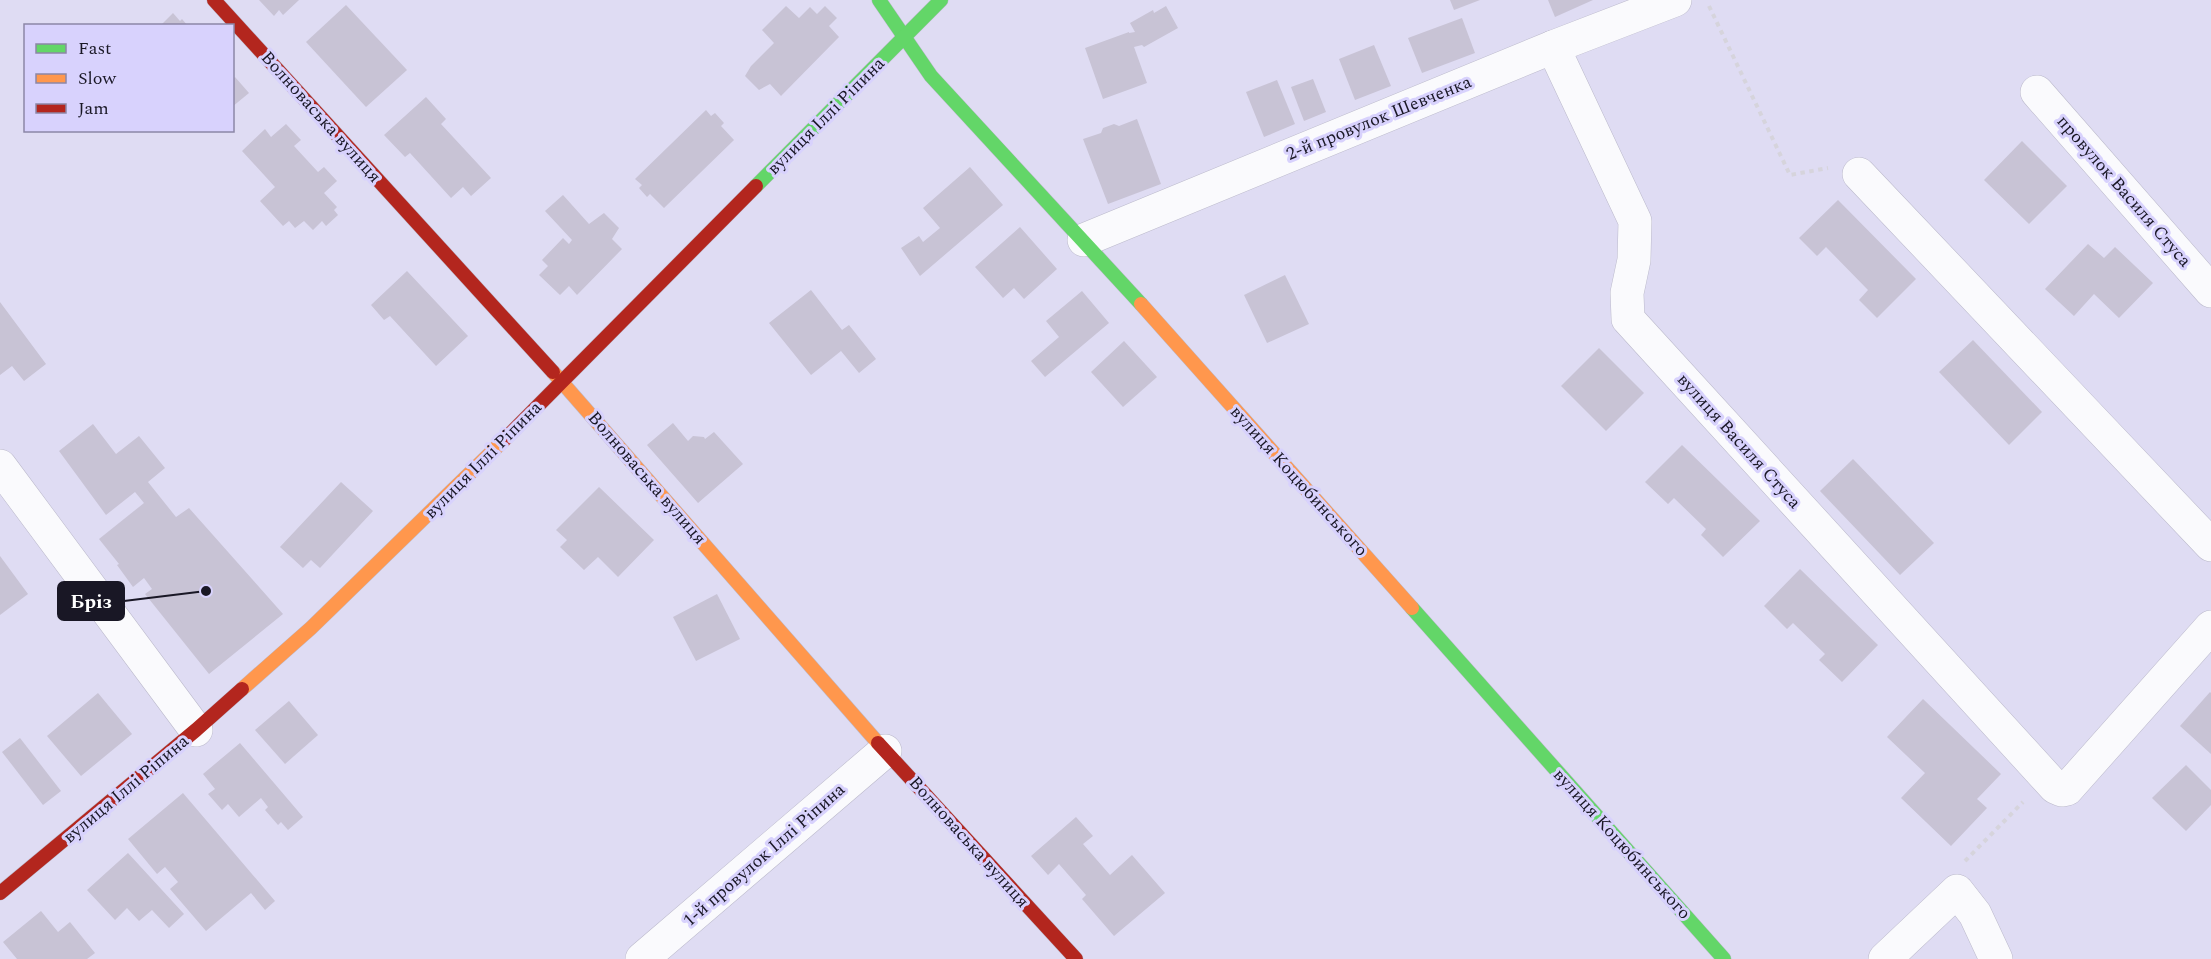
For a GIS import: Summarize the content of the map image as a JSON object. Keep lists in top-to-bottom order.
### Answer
{
  "streets": {
    "street": [
      "вулиця Іллі Ріпина",
      "Волноваська вулиця",
      "2-й провулок Шевченка",
      "провулок Василя Стуса",
      "вулиця Василя Стуса",
      "вулиця Коцюбинського",
      "1-й провулок Іллі Ріпина"
    ]
  },
  "crossings": [
    ["вулиця Іллі Ріпина", "Волноваська вулиця"],
    ["вулиця Іллі Ріпина", "вулиця Коцюбинського"],
    ["Волноваська вулиця", "1-й провулок Іллі Ріпина"],
    ["2-й провулок Шевченка", "вулиця Василя Стуса"],
    ["2-й провулок Шевченка", "вулиця Коцюбинського"]
  ],
  "places": ["Бріз"],
  "legend": ["Fast", "Slow", "Jam"]
}
